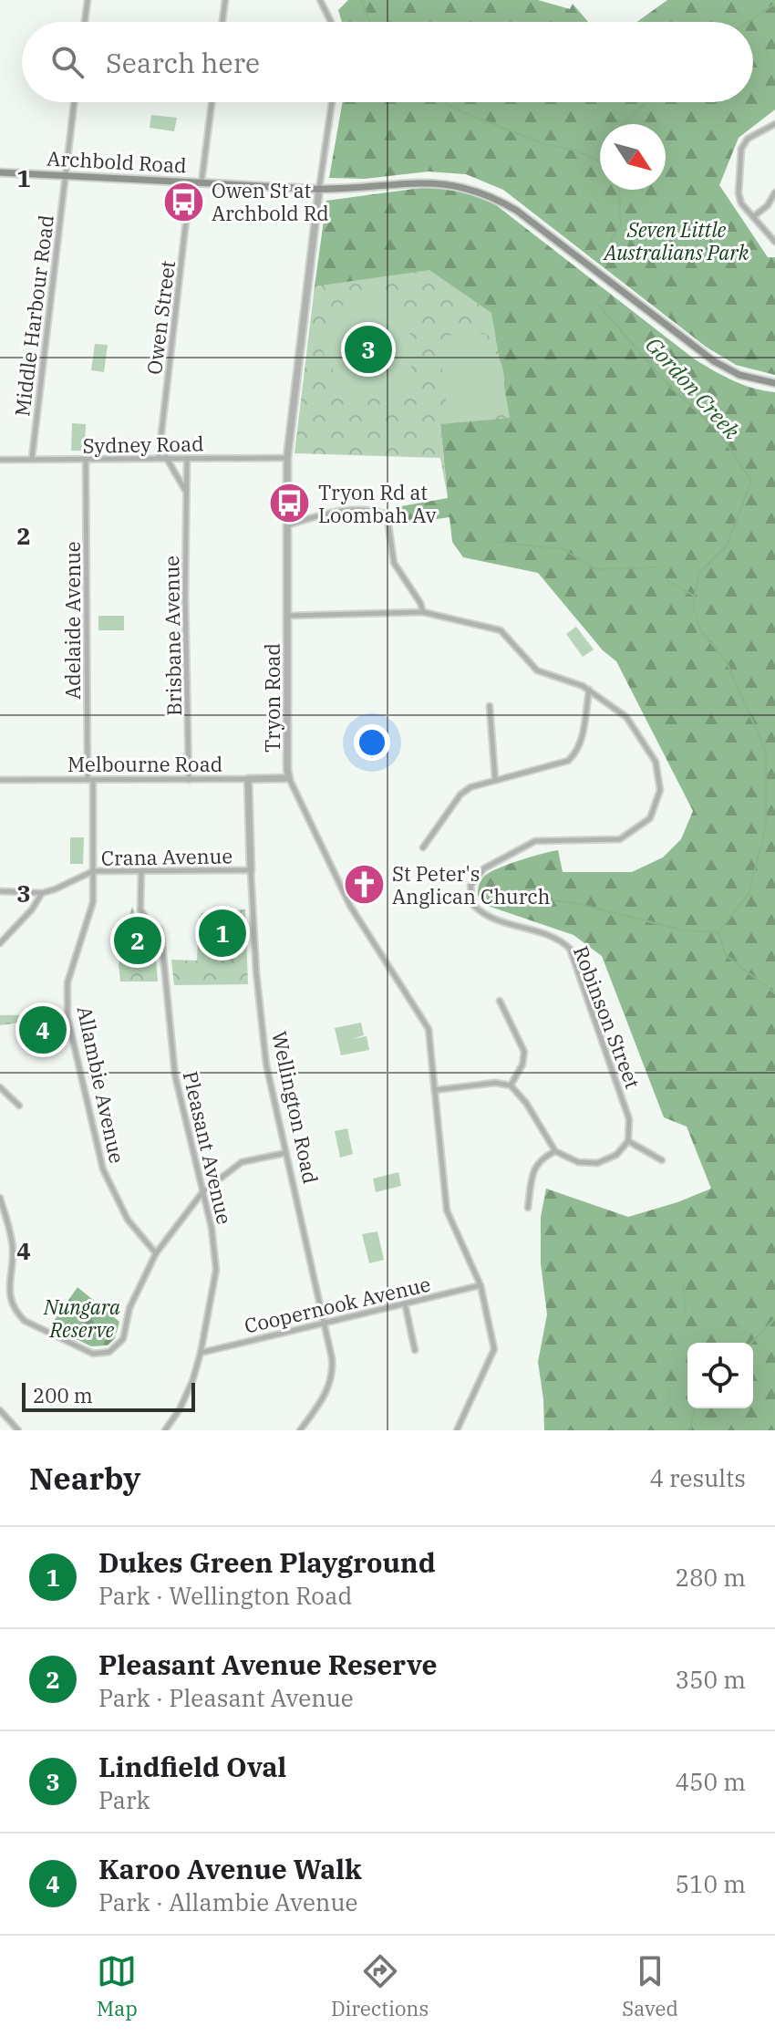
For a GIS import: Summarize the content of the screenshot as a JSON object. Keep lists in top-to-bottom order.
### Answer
{
  "streets": {
    "main road": ["Archbold Road"],
    "street": [
      "Middle Harbour Road",
      "Owen Street",
      "Sydney Road",
      "Adelaide Avenue",
      "Brisbane Avenue",
      "Tryon Road",
      "Melbourne Road",
      "Crana Avenue",
      "Robinson Street",
      "Allambie Avenue",
      "Wellington Road",
      "Pleasant Avenue",
      "Coopernook Avenue"
    ]
  },
  "crossings": [
    ["Archbold Road", "Middle Harbour Road"],
    ["Archbold Road", "Owen Street"],
    ["Archbold Road", "Tryon Road"],
    ["Middle Harbour Road", "Sydney Road"],
    ["Owen Street", "Sydney Road"],
    ["Sydney Road", "Adelaide Avenue"],
    ["Sydney Road", "Brisbane Avenue"],
    ["Sydney Road", "Tryon Road"],
    ["Adelaide Avenue", "Melbourne Road"],
    ["Adelaide Avenue", "Allambie Avenue"],
    ["Brisbane Avenue", "Melbourne Road"],
    ["Tryon Road", "Melbourne Road"],
    ["Tryon Road", "Robinson Street"],
    ["Tryon Road", "Coopernook Avenue"],
    ["Melbourne Road", "Allambie Avenue"],
    ["Melbourne Road", "Wellington Road"],
    ["Crana Avenue", "Allambie Avenue"],
    ["Crana Avenue", "Wellington Road"],
    ["Crana Avenue", "Pleasant Avenue"],
    ["Wellington Road", "Coopernook Avenue"],
    ["Pleasant Avenue", "Coopernook Avenue"]
  ],
  "water": ["Gordon Creek"],
  "parks": ["Seven Little Australians Park", "Nungara Reserve"],
  "places": {
    "bus stop": ["Owen St at Archbold Rd", "Tryon Rd at Loombah Av"],
    "church": ["St Peter's Anglican Church"]
  },
  "scale_bar": "200 m",
  "north": "bottom right",
  "page": {
    "search": "Search here",
    "pins": [
      "3",
      "1",
      "2",
      "4"
    ],
    "scale": "200 m",
    "heading": ["Nearby", "4 results"],
    "list": [
      {
        "mark": "1",
        "name": "Dukes Green Playground",
        "note": "Park · Wellington Road",
        "value": "280 m"
      },
      {
        "mark": "2",
        "name": "Pleasant Avenue Reserve",
        "note": "Park · Pleasant Avenue",
        "value": "350 m"
      },
      {
        "mark": "3",
        "name": "Lindfield Oval",
        "note": "Park",
        "value": "450 m"
      },
      {
        "mark": "4",
        "name": "Karoo Avenue Walk",
        "note": "Park · Allambie Avenue",
        "value": "510 m"
      }
    ],
    "nav": ["Map", "Directions", "Saved"]
  },
  "grid": {
    "rows": [
      "1",
      "2",
      "3",
      "4"
    ]
  }
}
